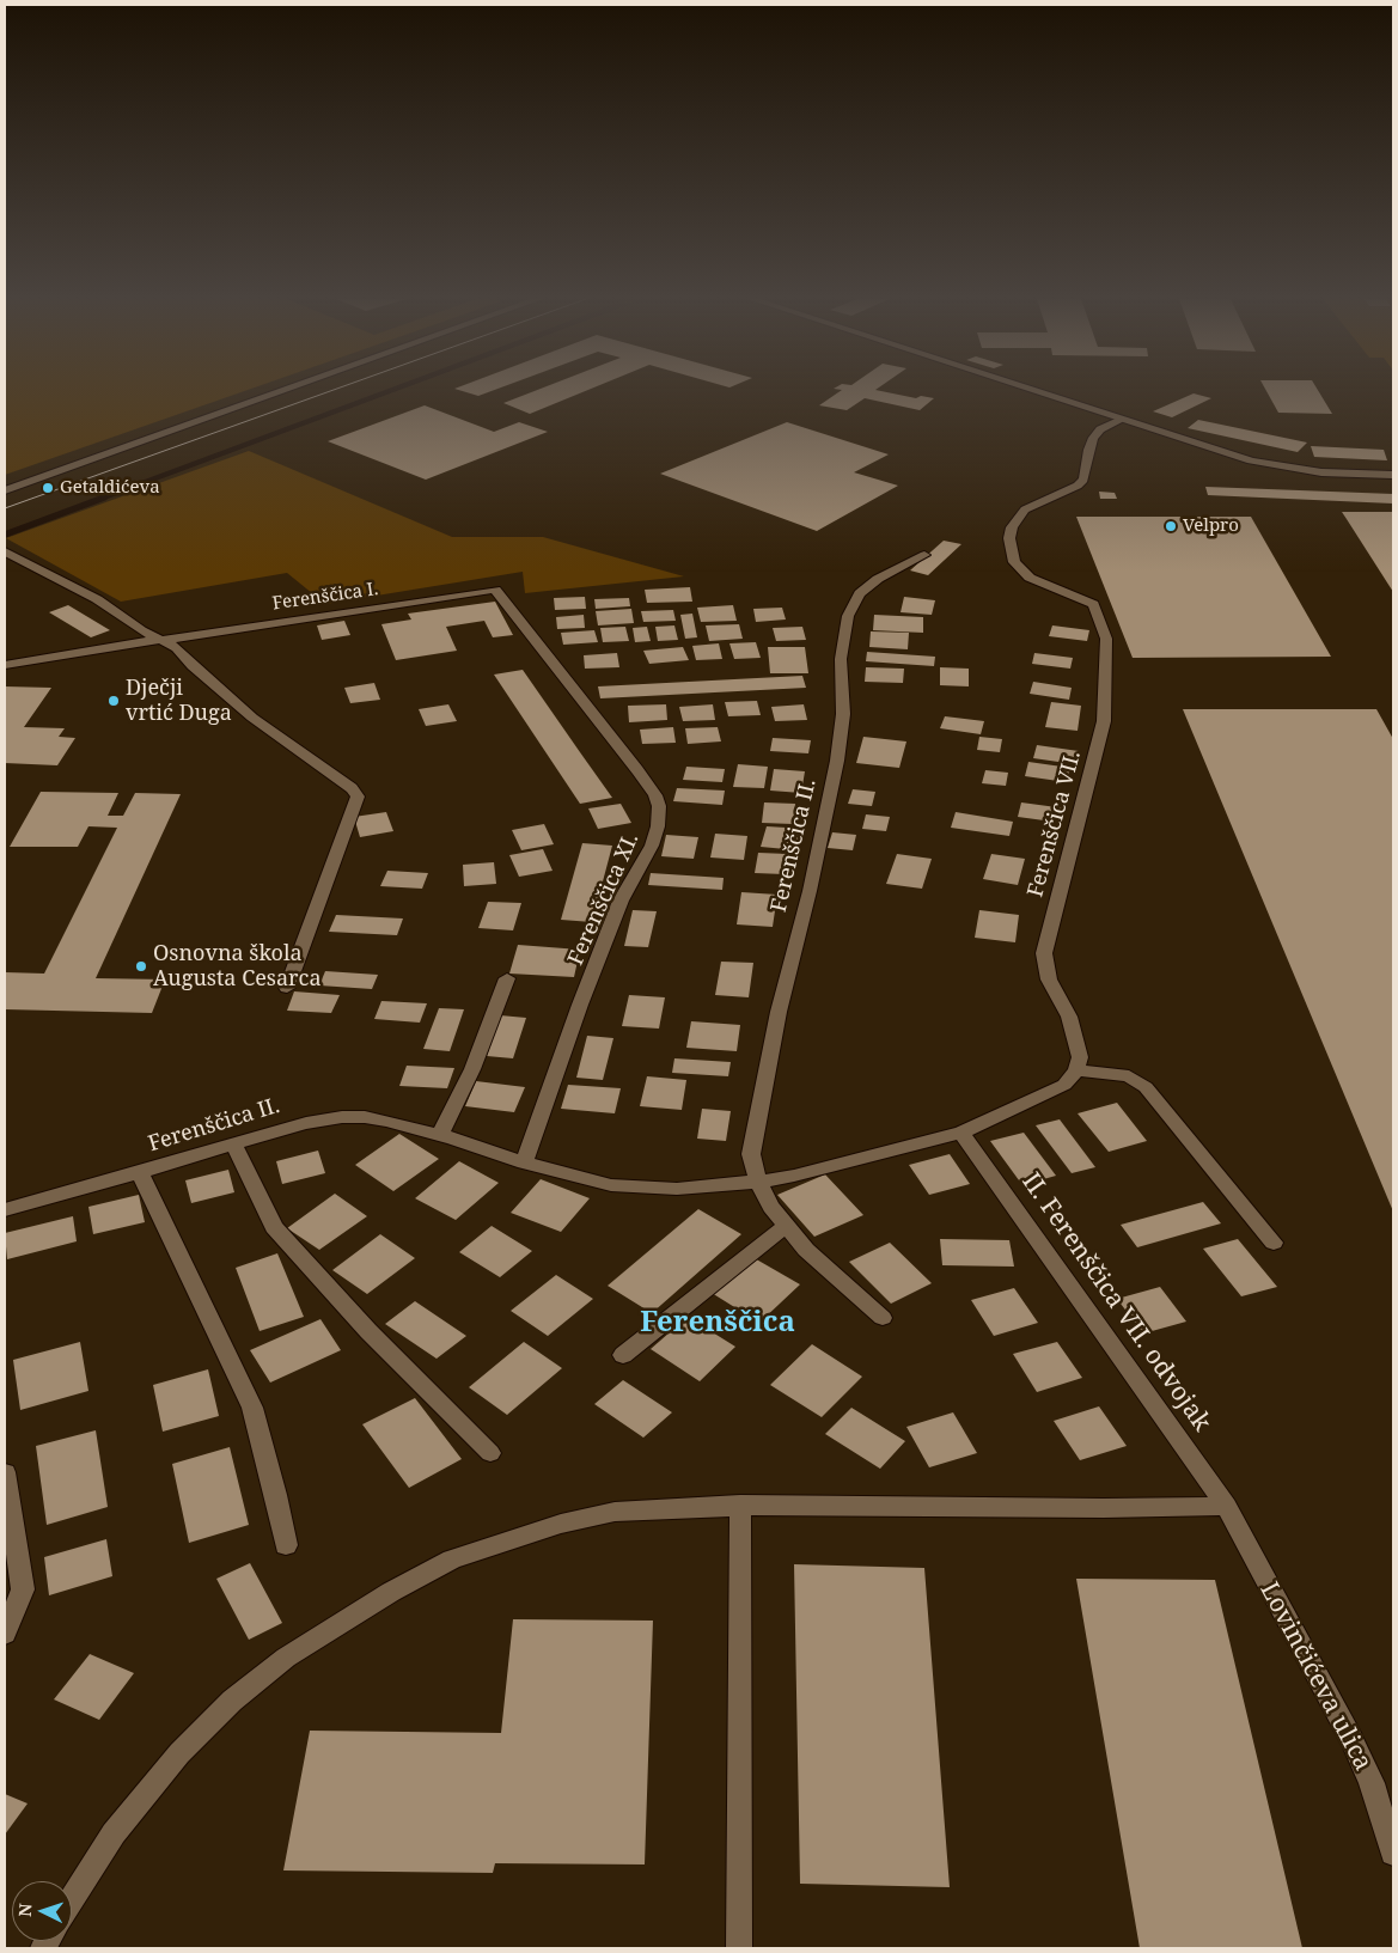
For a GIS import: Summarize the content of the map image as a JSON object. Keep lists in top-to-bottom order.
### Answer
{
  "streets": {
    "street": [
      "Ferenščica I.",
      "Ferenščica VII.",
      "Ferenščica II.",
      "Ferenščica XI.",
      "II. Ferenščica VII. odvojak",
      "Lovinčićeva ulica"
    ]
  },
  "crossings": [
    ["Ferenščica I.", "Ferenščica XI."],
    ["Ferenščica VII.", "Ferenščica II."],
    ["Ferenščica II.", "Ferenščica XI."],
    ["Ferenščica II.", "II. Ferenščica VII. odvojak"],
    ["II. Ferenščica VII. odvojak", "Lovinčićeva ulica"]
  ],
  "districts": ["Ferenščica"],
  "places": [
    "Getaldićeva",
    "Velpro",
    "Dječji vrtić Duga",
    "Osnovna škola Augusta Cesarca"
  ],
  "north": "left"
}
